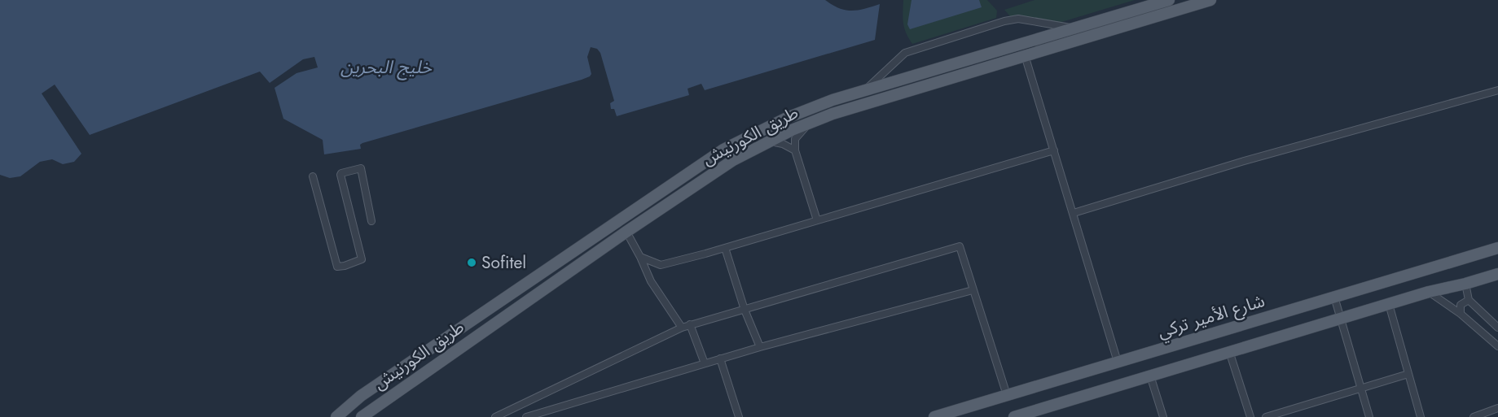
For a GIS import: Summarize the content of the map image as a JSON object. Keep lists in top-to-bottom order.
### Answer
{
  "streets": {
    "main road": ["طريق الكورنيش", "شارع الأمير تركي"]
  },
  "water": ["خليج البحرين"],
  "places": ["Sofitel"]
}
